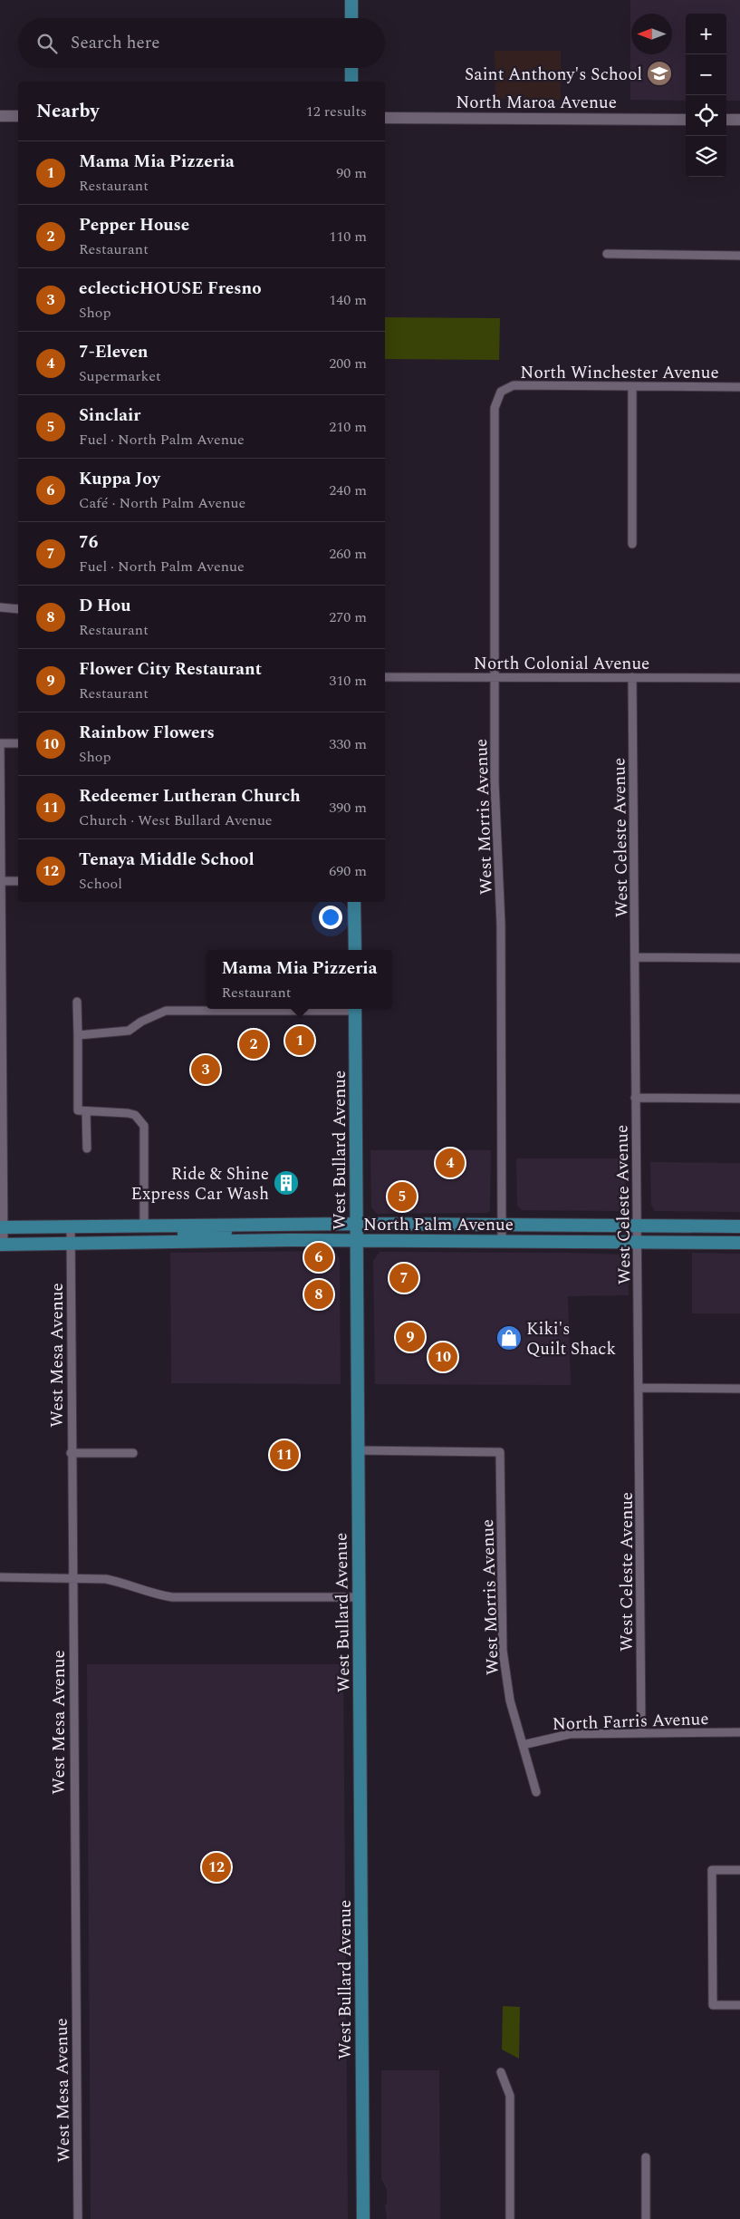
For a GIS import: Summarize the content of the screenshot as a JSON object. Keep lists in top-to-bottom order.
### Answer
{
  "streets": {
    "main road": ["North Maroa Avenue", "West Bullard Avenue", "North Palm Avenue"],
    "street": [
      "North Winchester Avenue",
      "North Colonial Avenue",
      "West Morris Avenue",
      "West Celeste Avenue",
      "West Mesa Avenue",
      "North Farris Avenue"
    ]
  },
  "crossings": [
    ["North Winchester Avenue", "West Morris Avenue"],
    ["North Colonial Avenue", "West Morris Avenue"],
    ["North Colonial Avenue", "West Celeste Avenue"],
    ["West Morris Avenue", "West Bullard Avenue"],
    ["West Morris Avenue", "North Palm Avenue"],
    ["West Morris Avenue", "North Farris Avenue"],
    ["West Celeste Avenue", "North Palm Avenue"],
    ["West Celeste Avenue", "North Farris Avenue"],
    ["West Bullard Avenue", "North Palm Avenue"],
    ["North Palm Avenue", "West Mesa Avenue"]
  ],
  "places": {
    "school or university": ["Saint Anthony's School"],
    "building": ["Ride & Shine Express Car Wash"],
    "shop": ["Kiki's Quilt Shack"]
  },
  "north": "left",
  "page": {
    "map_buttons": ["+", "−"],
    "search": "Search here",
    "heading": ["Nearby", "12 results"],
    "list": [
      {
        "mark": "1",
        "name": "Mama Mia Pizzeria",
        "note": "Restaurant",
        "value": "90 m"
      },
      {
        "mark": "2",
        "name": "Pepper House",
        "note": "Restaurant",
        "value": "110 m"
      },
      {
        "mark": "3",
        "name": "eclecticHOUSE Fresno",
        "note": "Shop",
        "value": "140 m"
      },
      {
        "mark": "4",
        "name": "7-Eleven",
        "note": "Supermarket",
        "value": "200 m"
      },
      {
        "mark": "5",
        "name": "Sinclair",
        "note": "Fuel · North Palm Avenue",
        "value": "210 m"
      },
      {
        "mark": "6",
        "name": "Kuppa Joy",
        "note": "Café · North Palm Avenue",
        "value": "240 m"
      },
      {
        "mark": "7",
        "name": "76",
        "note": "Fuel · North Palm Avenue",
        "value": "260 m"
      },
      {
        "mark": "8",
        "name": "D Hou",
        "note": "Restaurant",
        "value": "270 m"
      },
      {
        "mark": "9",
        "name": "Flower City Restaurant",
        "note": "Restaurant",
        "value": "310 m"
      },
      {
        "mark": "10",
        "name": "Rainbow Flowers",
        "note": "Shop",
        "value": "330 m"
      },
      {
        "mark": "11",
        "name": "Redeemer Lutheran Church",
        "note": "Church · West Bullard Avenue",
        "value": "390 m"
      },
      {
        "mark": "12",
        "name": "Tenaya Middle School",
        "note": "School",
        "value": "690 m"
      }
    ],
    "popup": ["Mama Mia Pizzeria", "Restaurant"],
    "pins": [
      "1",
      "2",
      "3",
      "4",
      "5",
      "6",
      "7",
      "8",
      "9",
      "10",
      "11",
      "12"
    ]
  }
}
